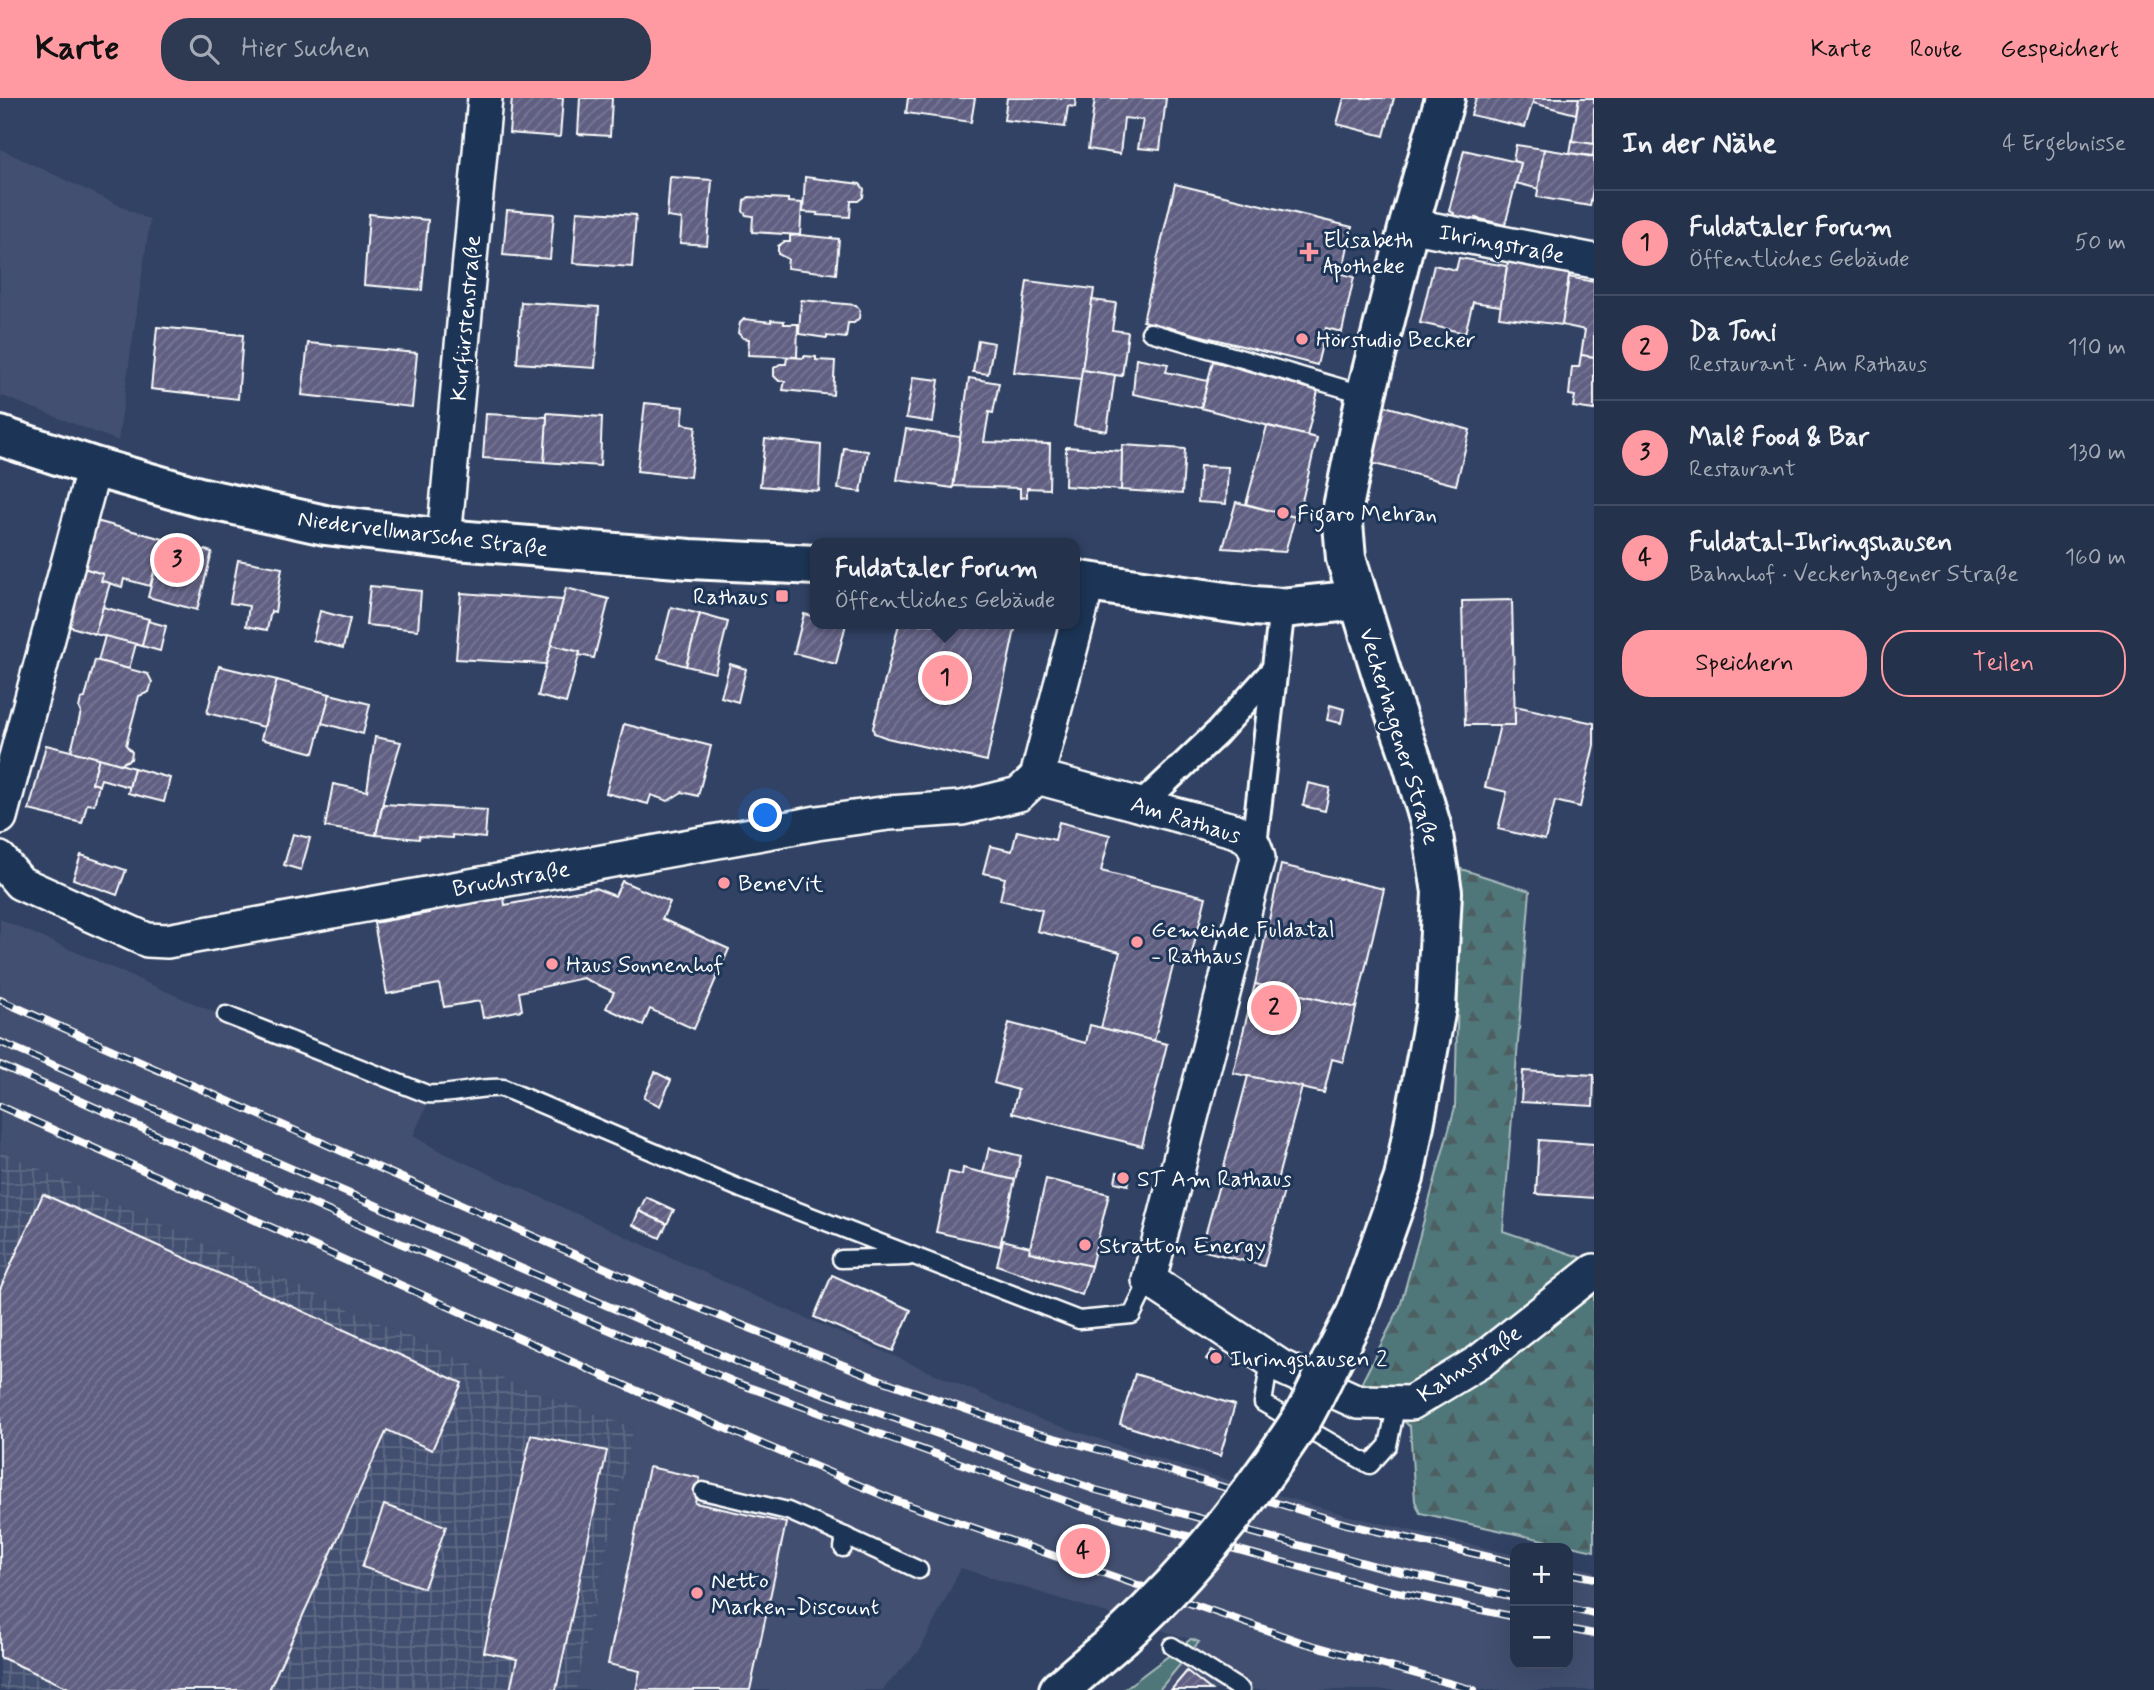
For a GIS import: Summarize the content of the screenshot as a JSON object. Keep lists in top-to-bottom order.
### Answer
{
  "streets": {
    "street": [
      "Ihringstraße",
      "Kurfürstenstraße",
      "Niedervellmarsche Straße",
      "Veckerhagener Straße",
      "Am Rathaus",
      "Bruchstraße",
      "Kahnstraße"
    ]
  },
  "crossings": [
    ["Ihringstraße", "Veckerhagener Straße"],
    ["Kurfürstenstraße", "Niedervellmarsche Straße"],
    ["Am Rathaus", "Bruchstraße"],
    ["Am Rathaus", "Kahnstraße"]
  ],
  "places": {
    "health": ["Elisabeth Apotheke"],
    "other": [
      "Hörstudio Becker",
      "Figaro Mehran",
      "BeneVit",
      "Gemeinde Fuldatal - Rathaus",
      "Haus Sonnenhof",
      "ST Am Rathaus",
      "Stratton Energy",
      "Ihringshausen 2",
      "Netto Marken-Discount"
    ],
    "transit": ["Rathaus"]
  },
  "page": {
    "header": "Karte",
    "search": "Hier suchen",
    "nav": ["Karte", "Route", "Gespeichert"],
    "heading": ["In der Nähe", "4 Ergebnisse"],
    "list": [
      {
        "mark": "1",
        "name": "Fuldataler Forum",
        "note": "Öffentliches Gebäude",
        "value": "50 m"
      },
      {
        "mark": "2",
        "name": "Da Toni",
        "note": "Restaurant · Am Rathaus",
        "value": "110 m"
      },
      {
        "mark": "3",
        "name": "Malê Food & Bar",
        "note": "Restaurant",
        "value": "130 m"
      },
      {
        "mark": "4",
        "name": "Fuldatal-Ihringshausen",
        "note": "Bahnhof · Veckerhagener Straße",
        "value": "160 m"
      }
    ],
    "pins": [
      "3",
      "1",
      "2",
      "4"
    ],
    "popup": ["Fuldataler Forum", "Öffentliches Gebäude"],
    "buttons": ["Speichern", "Teilen"],
    "map_buttons": ["+", "−"]
  }
}
